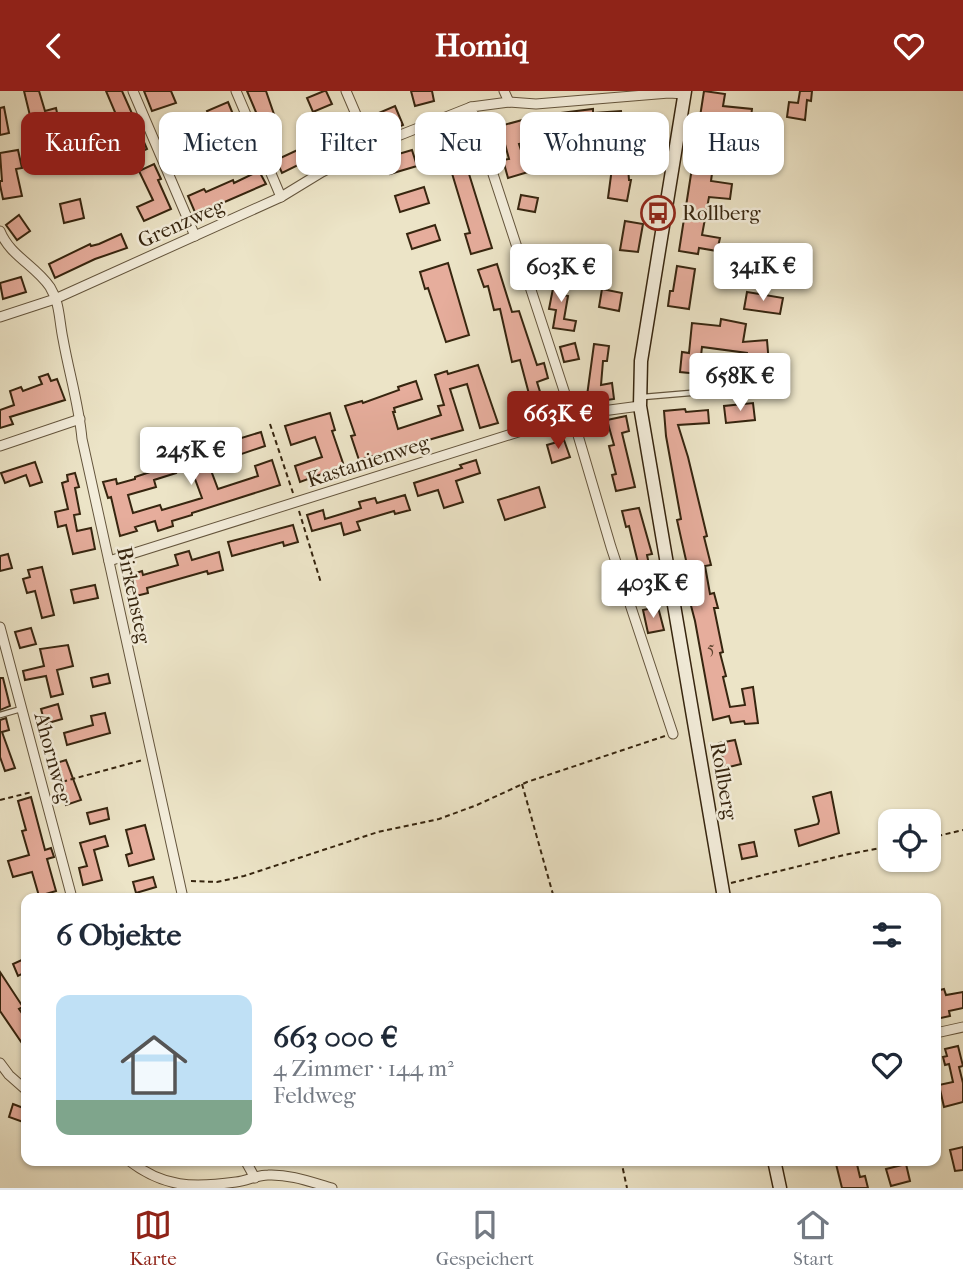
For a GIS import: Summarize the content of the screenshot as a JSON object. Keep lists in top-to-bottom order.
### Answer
{
  "streets": {
    "main road": ["Rollberg"],
    "street": [
      "Grenzweg",
      "Kastanienweg",
      "Birkensteg",
      "Ahornweg"
    ]
  },
  "crossings": [
    ["Grenzweg", "Birkensteg"],
    ["Kastanienweg", "Birkensteg"],
    ["Kastanienweg", "Rollberg"]
  ],
  "places": {
    "bus stop": ["Rollberg"]
  },
  "house_numbers": ["5"],
  "page": {
    "header": "Homiq",
    "chip": [
      "Kaufen",
      "Mieten",
      "Filter",
      "Neu",
      "Wohnung",
      "Haus"
    ],
    "price": [
      "341K €",
      "603K €",
      "658K €",
      "663K €",
      "245K €",
      "403K €"
    ],
    "heading": "6 Objekte",
    "list": [
      {
        "name": "663 000 €",
        "note": "4 Zimmer · 144 m² · Feldweg"
      }
    ],
    "tabs": ["Karte", "Gespeichert", "Start"]
  }
}
